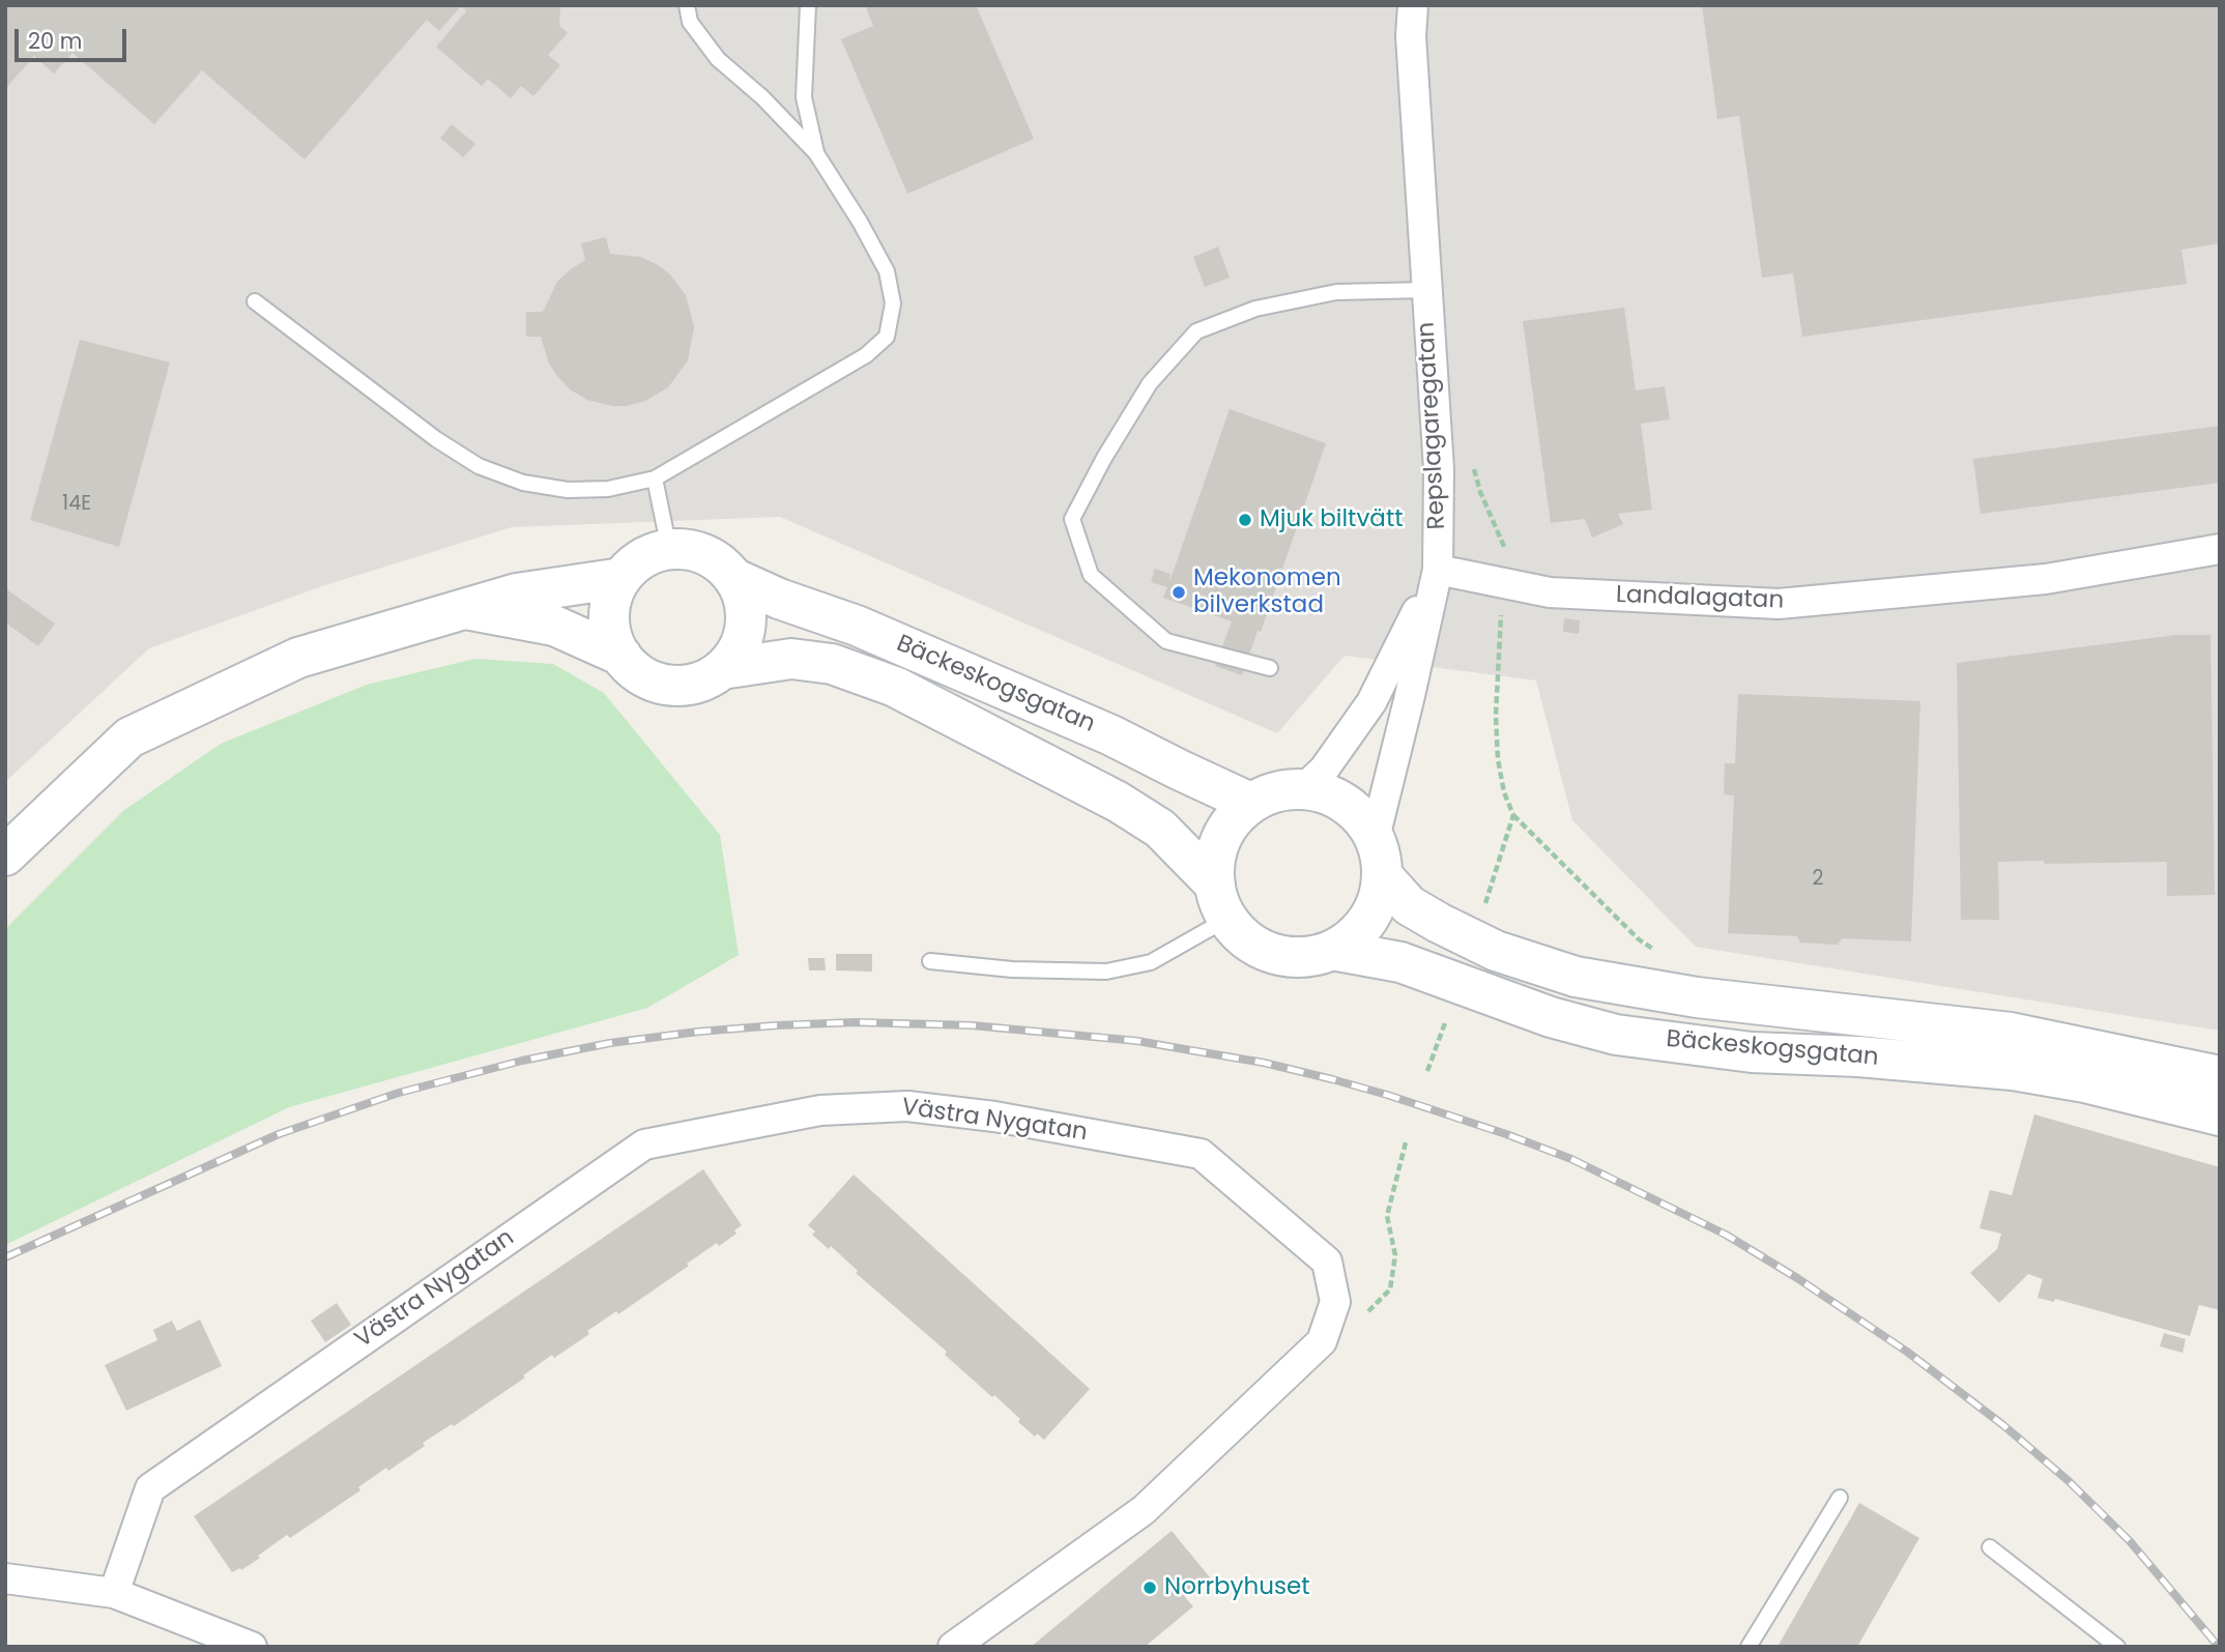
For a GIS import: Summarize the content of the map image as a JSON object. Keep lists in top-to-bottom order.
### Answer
{
  "streets": {
    "main road": ["Bäckeskogsgatan"],
    "street": ["Repslagaregatan", "Landalagatan", "Västra Nygatan"]
  },
  "crossings": [
    ["Repslagaregatan", "Landalagatan"],
    ["Repslagaregatan", "Bäckeskogsgatan"]
  ],
  "places": ["Mjuk biltvätt", "Mekonomen bilverkstad", "Norrbyhuset"],
  "house_numbers": ["14E", "2"],
  "scale_bar": "20 m"
}
